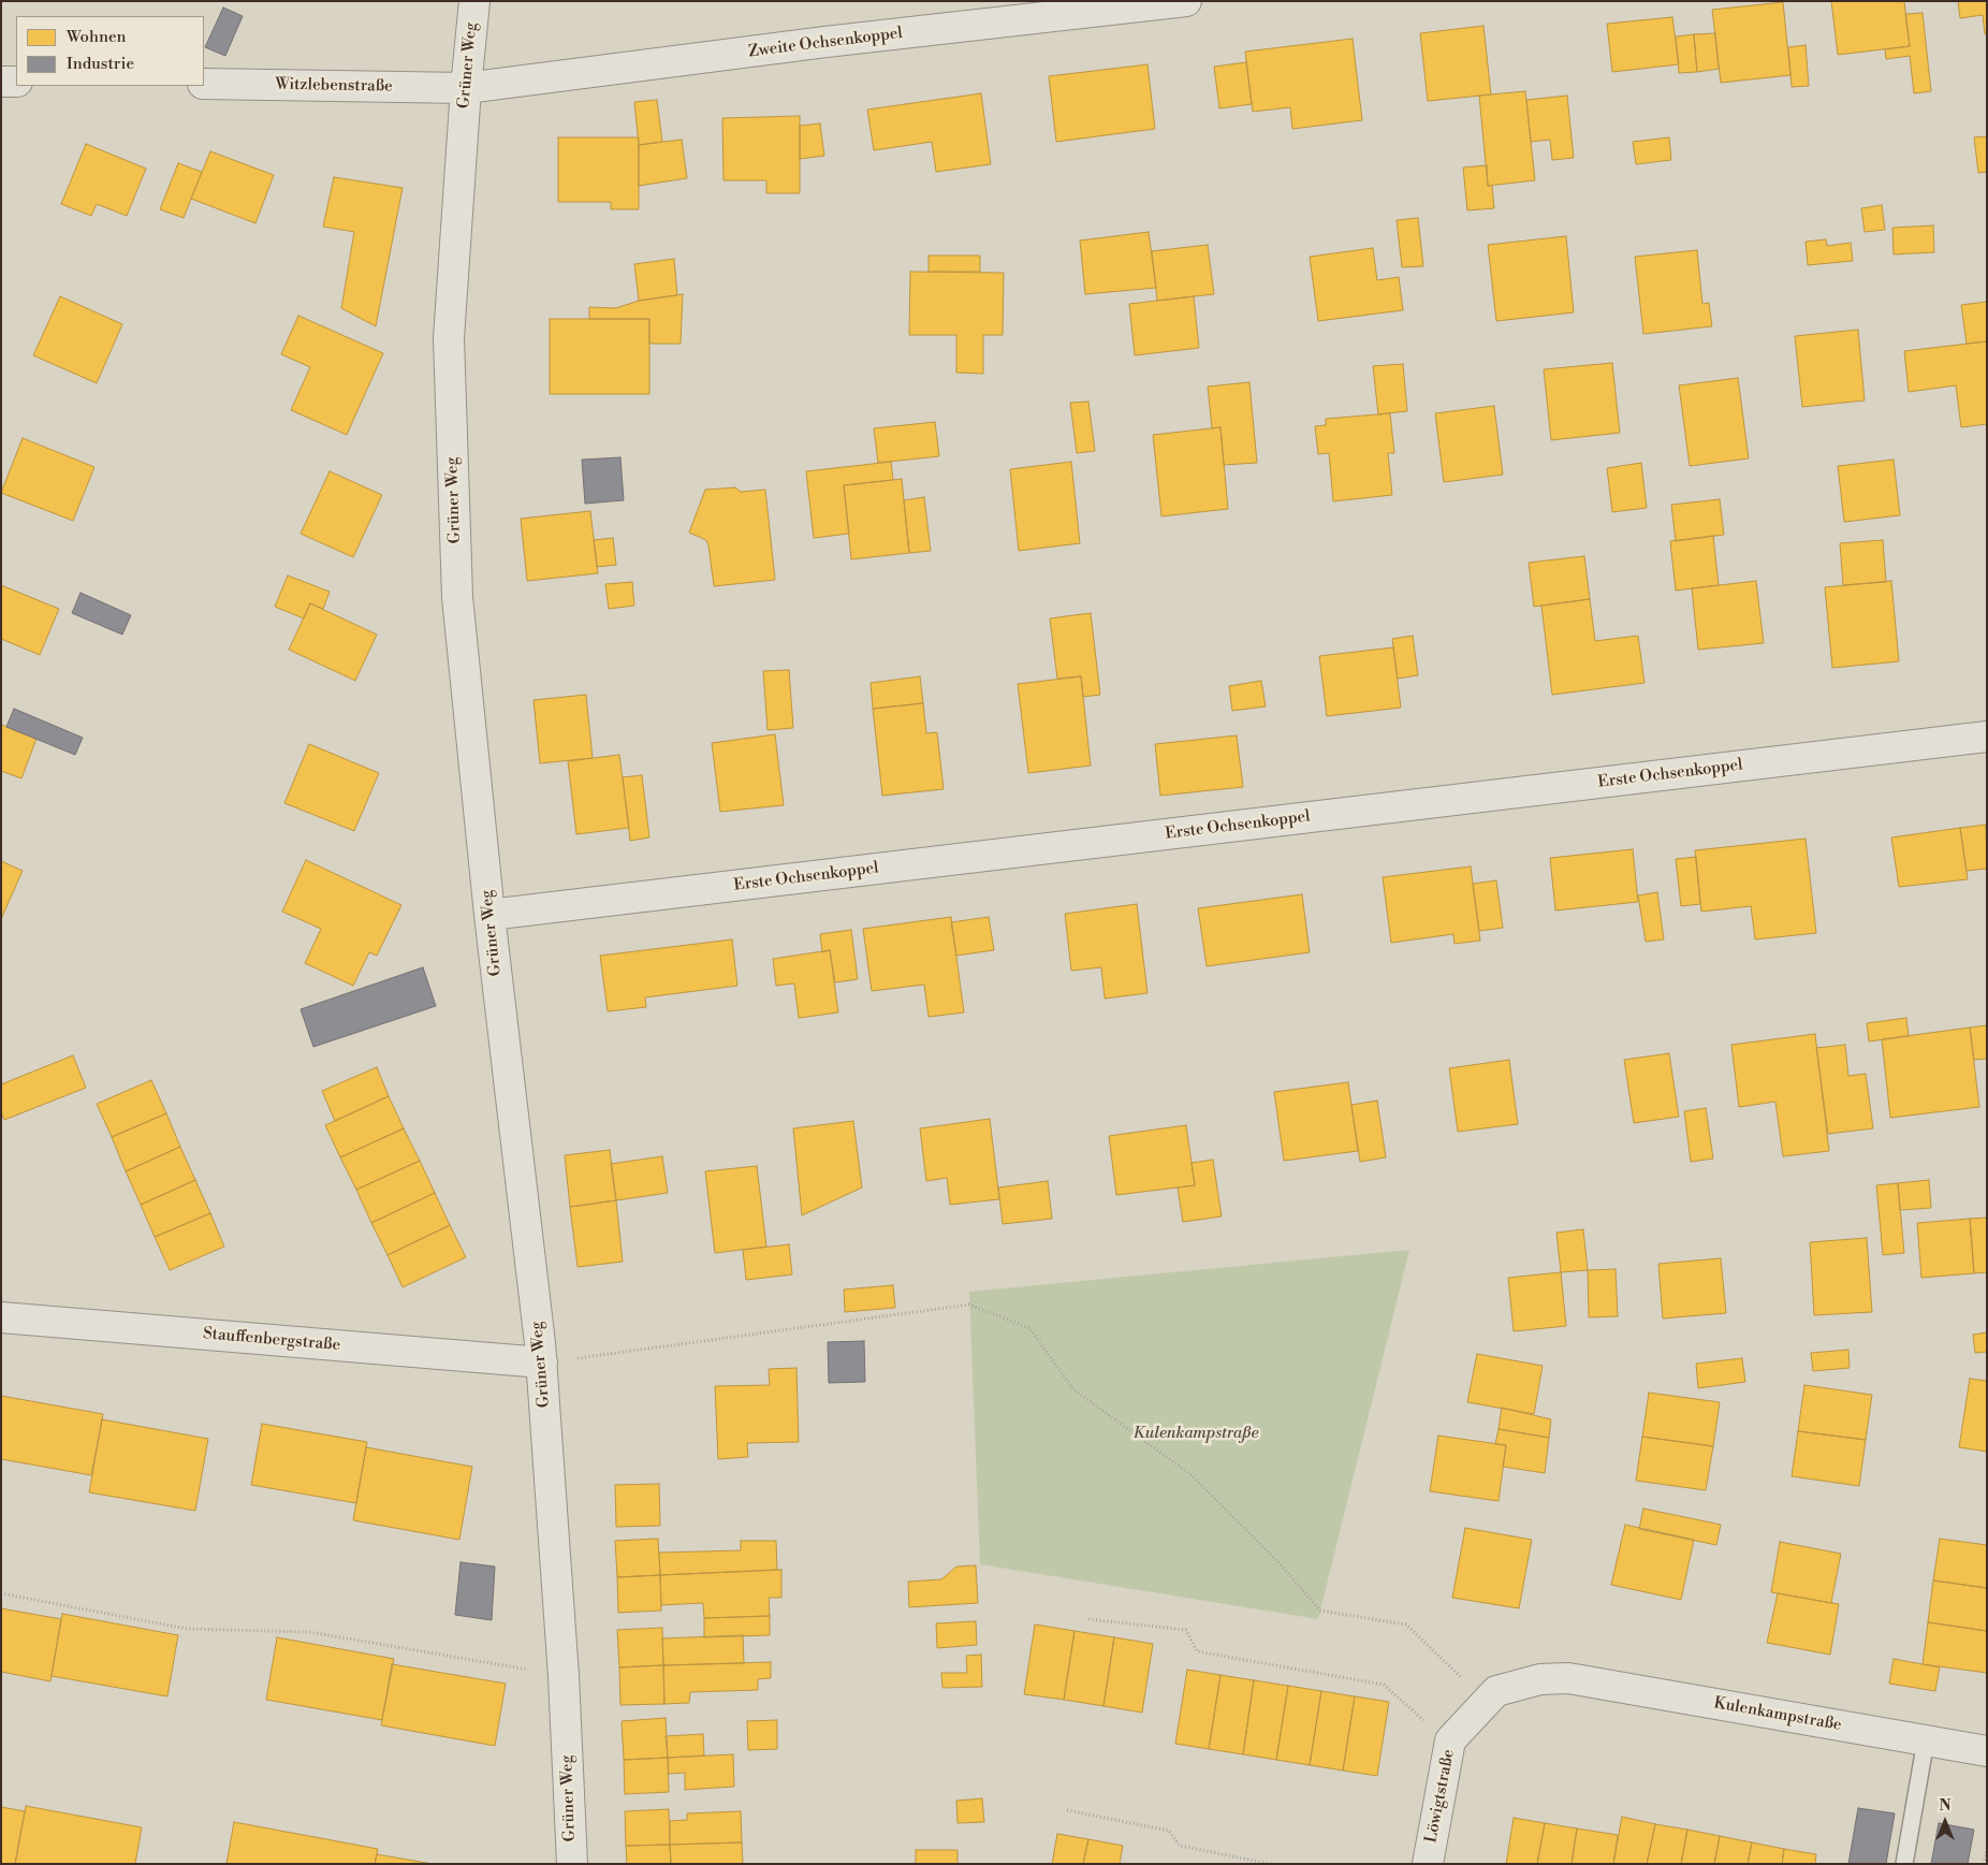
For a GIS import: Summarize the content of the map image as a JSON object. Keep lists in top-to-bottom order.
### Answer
{
  "streets": {
    "street": [
      "Zweite Ochsenkoppel",
      "Grüner Weg",
      "Witzlebenstraße",
      "Erste Ochsenkoppel",
      "Stauffenbergstraße",
      "Kulenkampstraße",
      "Löwigtstraße"
    ]
  },
  "crossings": [
    ["Zweite Ochsenkoppel", "Grüner Weg"],
    ["Zweite Ochsenkoppel", "Witzlebenstraße"],
    ["Grüner Weg", "Witzlebenstraße"],
    ["Grüner Weg", "Erste Ochsenkoppel"],
    ["Grüner Weg", "Stauffenbergstraße"],
    ["Kulenkampstraße", "Löwigtstraße"]
  ],
  "parks": ["Kulenkampstraße"],
  "legend": ["Wohnen", "Industrie"],
  "north": "top"
}
